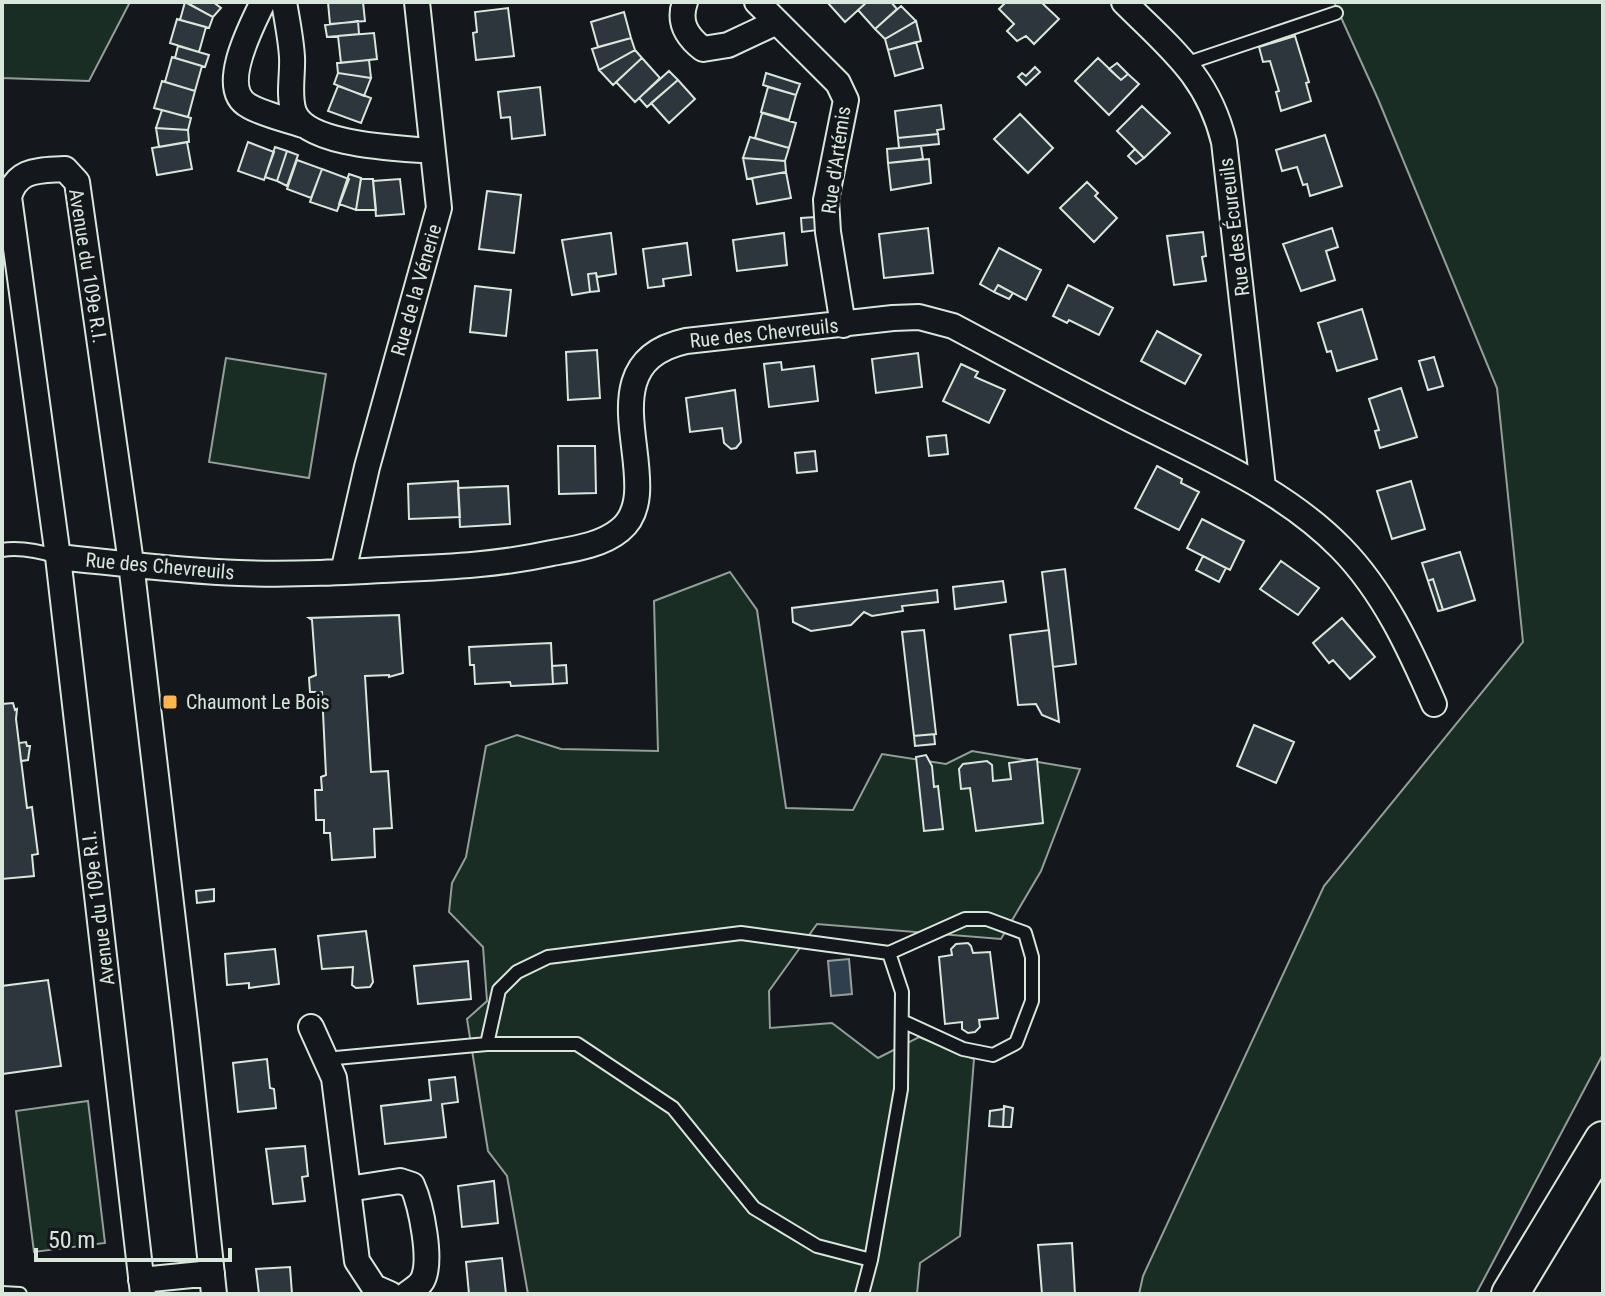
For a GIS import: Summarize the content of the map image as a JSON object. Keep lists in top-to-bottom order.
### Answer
{
  "streets": {
    "street": [
      "Rue d'Artémis",
      "Rue des Écureuils",
      "Avenue du 109e R.I.",
      "Rue de la Vénerie",
      "Rue des Chevreuils"
    ]
  },
  "crossings": [
    ["Rue d'Artémis", "Rue des Chevreuils"],
    ["Rue des Écureuils", "Rue des Chevreuils"],
    ["Avenue du 109e R.I.", "Rue des Chevreuils"],
    ["Rue de la Vénerie", "Rue des Chevreuils"]
  ],
  "places": {
    "transit": ["Chaumont Le Bois"]
  },
  "scale_bar": "50 m"
}
